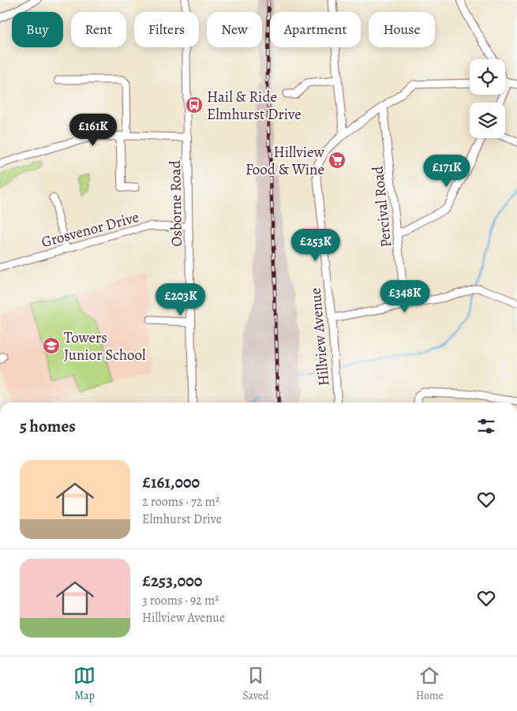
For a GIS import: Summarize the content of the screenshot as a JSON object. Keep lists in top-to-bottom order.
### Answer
{
  "streets": {
    "street": [
      "Osborne Road",
      "Percival Road",
      "Grosvenor Drive",
      "Hillview Avenue"
    ]
  },
  "crossings": [
    ["Osborne Road", "Grosvenor Drive"],
    ["Percival Road", "Hillview Avenue"]
  ],
  "places": {
    "bus stop": ["Hail & Ride Elmhurst Drive"],
    "supermarket": ["Hillview Food & Wine"],
    "school or university": ["Towers Junior School"]
  },
  "page": {
    "chip": [
      "Buy",
      "Rent",
      "Filters",
      "New",
      "Apartment",
      "House"
    ],
    "price": [
      "£161K",
      "£171K",
      "£253K",
      "£348K",
      "£203K"
    ],
    "heading": "5 homes",
    "list": [
      {
        "name": "£161,000",
        "note": "2 rooms · 72 m² · Elmhurst Drive"
      },
      {
        "name": "£253,000",
        "note": "3 rooms · 92 m² · Hillview Avenue"
      }
    ],
    "tabs": ["Map", "Saved", "Home"]
  }
}
